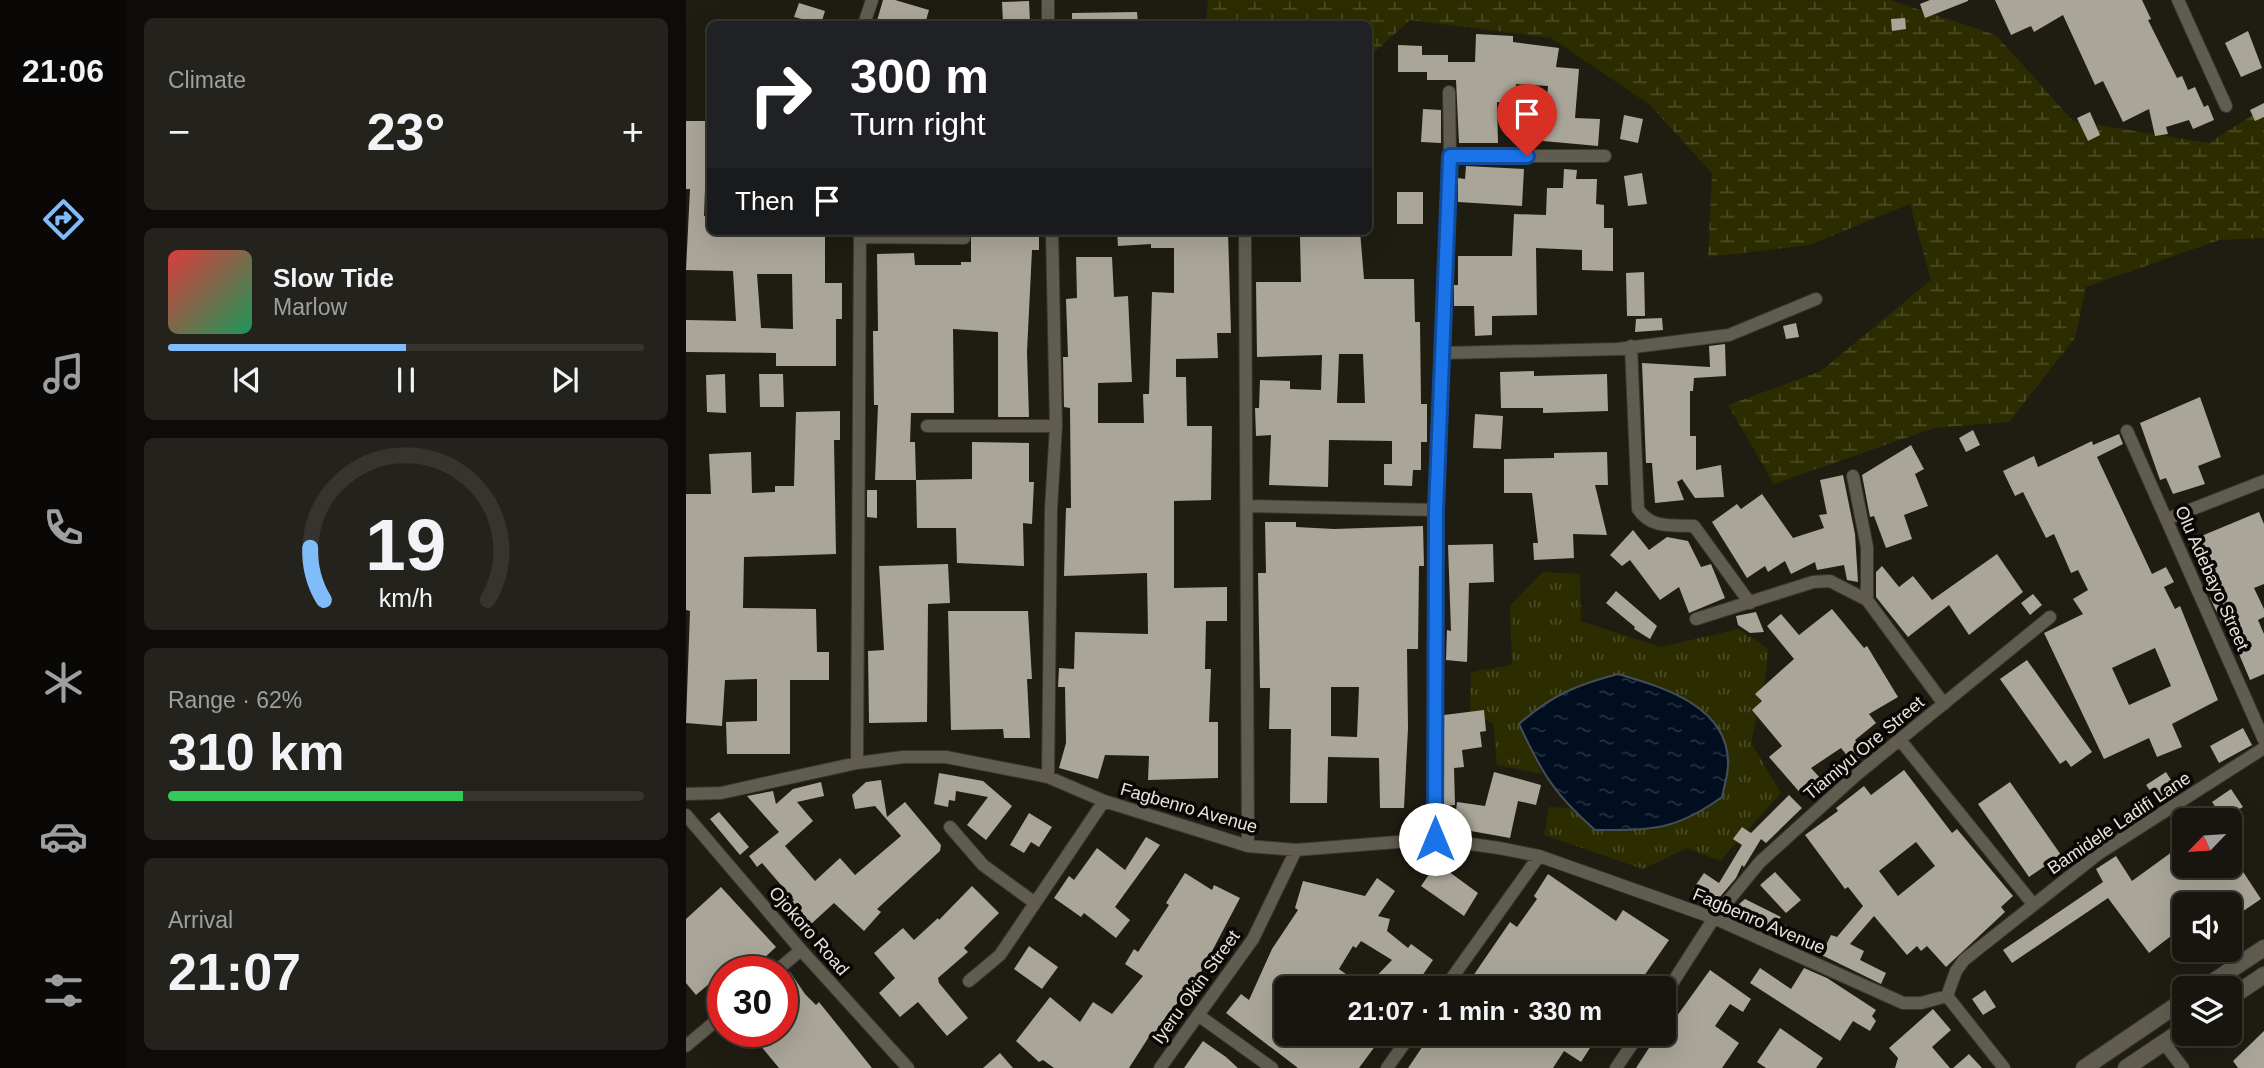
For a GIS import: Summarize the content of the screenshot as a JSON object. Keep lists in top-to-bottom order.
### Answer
{
  "streets": {
    "street": [
      "Olu Adebayo Street",
      "Tiamiyu Ore Street",
      "Fagbenro Avenue",
      "Bamidele Ladifi Lane",
      "Ojokoro Road",
      "Iyeru Okin Street"
    ]
  },
  "crossings": [
    ["Tiamiyu Ore Street", "Fagbenro Avenue"],
    ["Fagbenro Avenue", "Bamidele Ladifi Lane"],
    ["Fagbenro Avenue", "Iyeru Okin Street"]
  ],
  "north": "bottom left",
  "page": {
    "tabs": "21:06",
    "tile": [
      "Climate",
      ["Range · 62%", "310 km"],
      ["Arrival", "21:07"]
    ],
    "turn": ["300 m", "Turn right"],
    "heat": ["−", "23°", "+"],
    "then": "Then",
    "song": ["Slow Tide", "Marlow"],
    "limit": "30",
    "trip": "21:07 · 1 min · 330 m",
    "gauge": ["19", "km/h"]
  }
}
